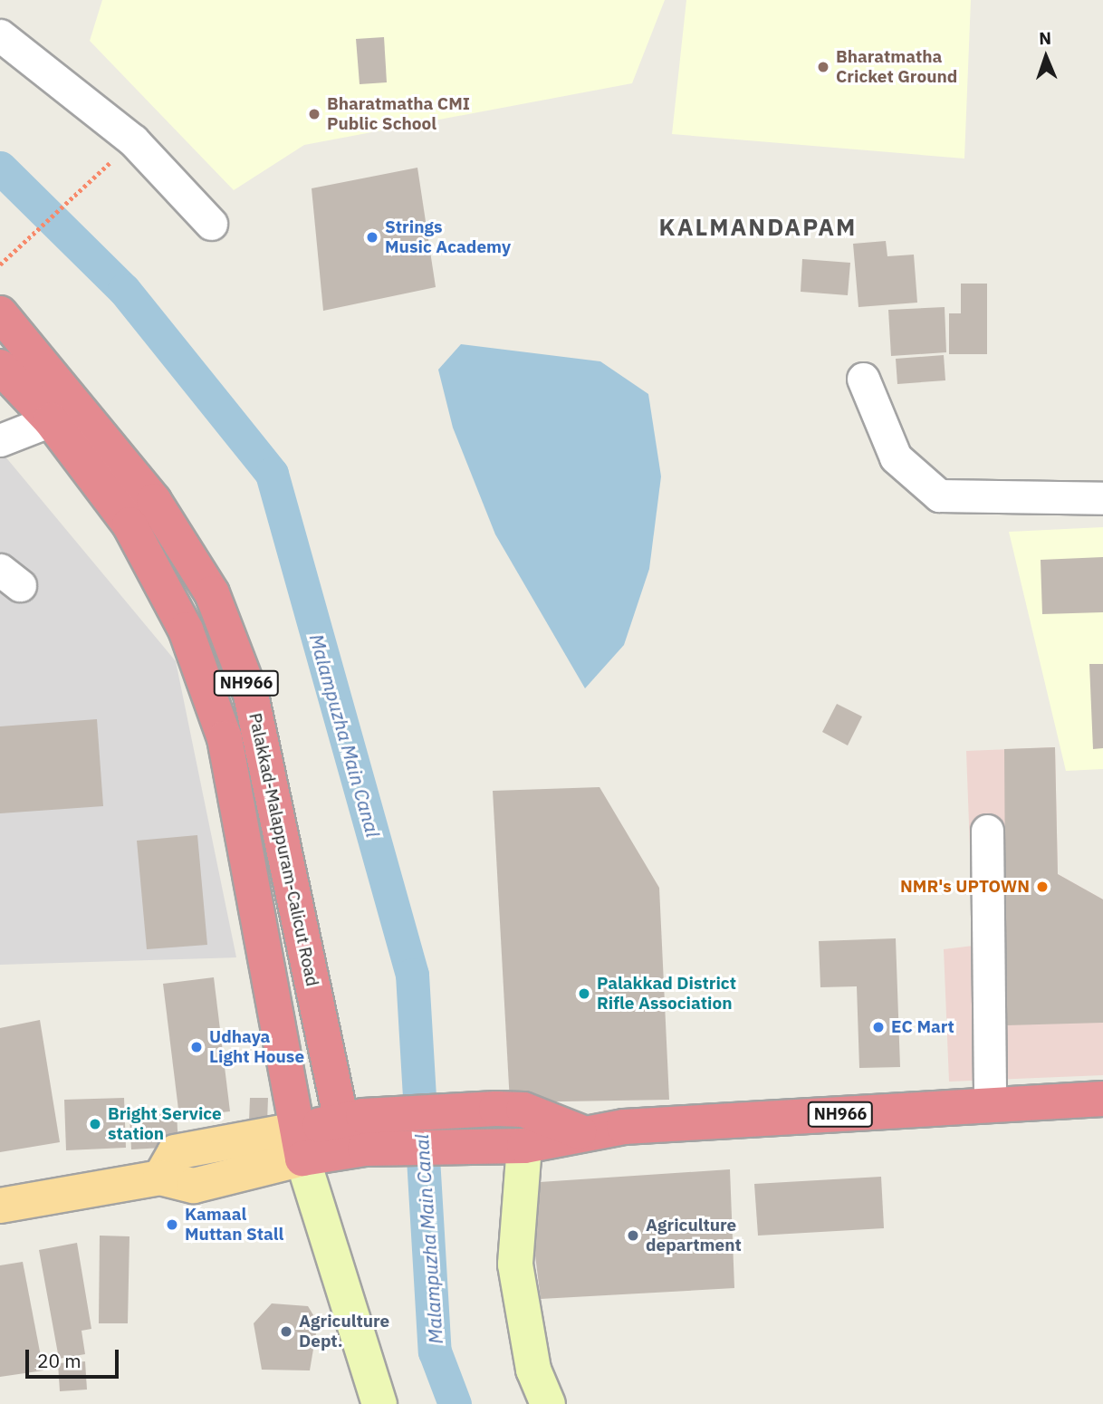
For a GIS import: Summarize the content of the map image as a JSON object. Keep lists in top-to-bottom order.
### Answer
{
  "streets": {
    "highway": ["NH966", "Palakkad-Malappuram-Calicut Road"]
  },
  "crossings": [
    ["NH966", "Palakkad-Malappuram-Calicut Road"]
  ],
  "districts": ["KALMANDAPAM"],
  "water": ["Malampuzha Main Canal"],
  "places": [
    "Bharatmatha Cricket Ground",
    "Bharatmatha CMI Public School",
    "Strings Music Academy",
    "NMR's UPTOWN",
    "Palakkad District Rifle Association",
    "EC Mart",
    "Udhaya Light House",
    "Bright Service station",
    "Kamaal Muttan Stall",
    "Agriculture department",
    "Agriculture Dept."
  ],
  "scale_bar": "20 m",
  "north": "top"
}
